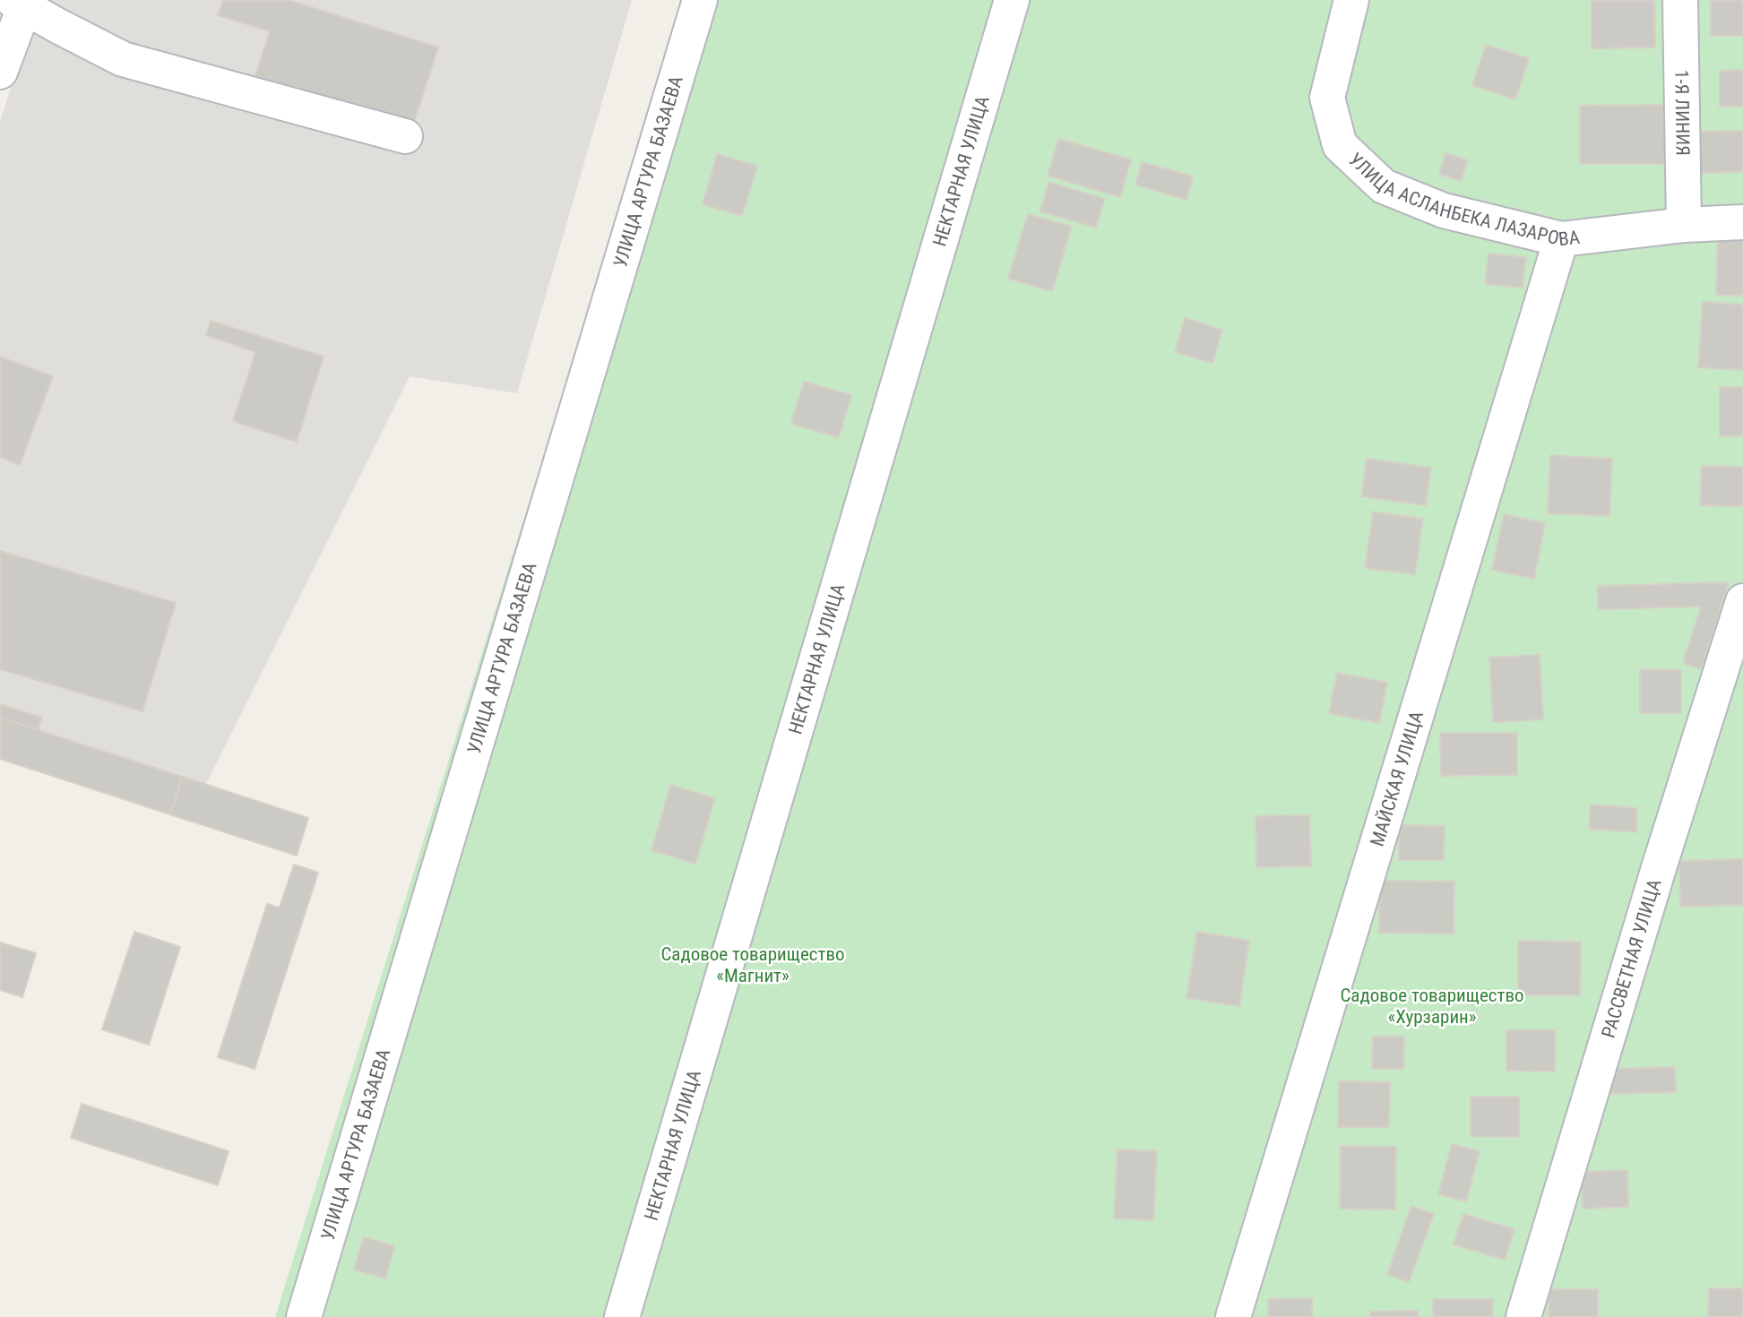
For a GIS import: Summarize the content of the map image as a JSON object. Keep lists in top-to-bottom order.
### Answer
{
  "streets": {
    "street": [
      "1-Я ЛИНИЯ",
      "НЕКТАРНАЯ УЛИЦА",
      "УЛИЦА АРТУРА БАЗАЕВА",
      "УЛИЦА АСЛАНБЕКА ЛАЗАРОВА",
      "МАЙСКАЯ УЛИЦА",
      "РАССВЕТНАЯ УЛИЦА"
    ]
  },
  "crossings": [
    ["1-Я ЛИНИЯ", "УЛИЦА АСЛАНБЕКА ЛАЗАРОВА"],
    ["УЛИЦА АСЛАНБЕКА ЛАЗАРОВА", "МАЙСКАЯ УЛИЦА"]
  ],
  "parks": ["Садовое товарищество «Магнит»", "Садовое товарищество «Хурзарин»"]
}
